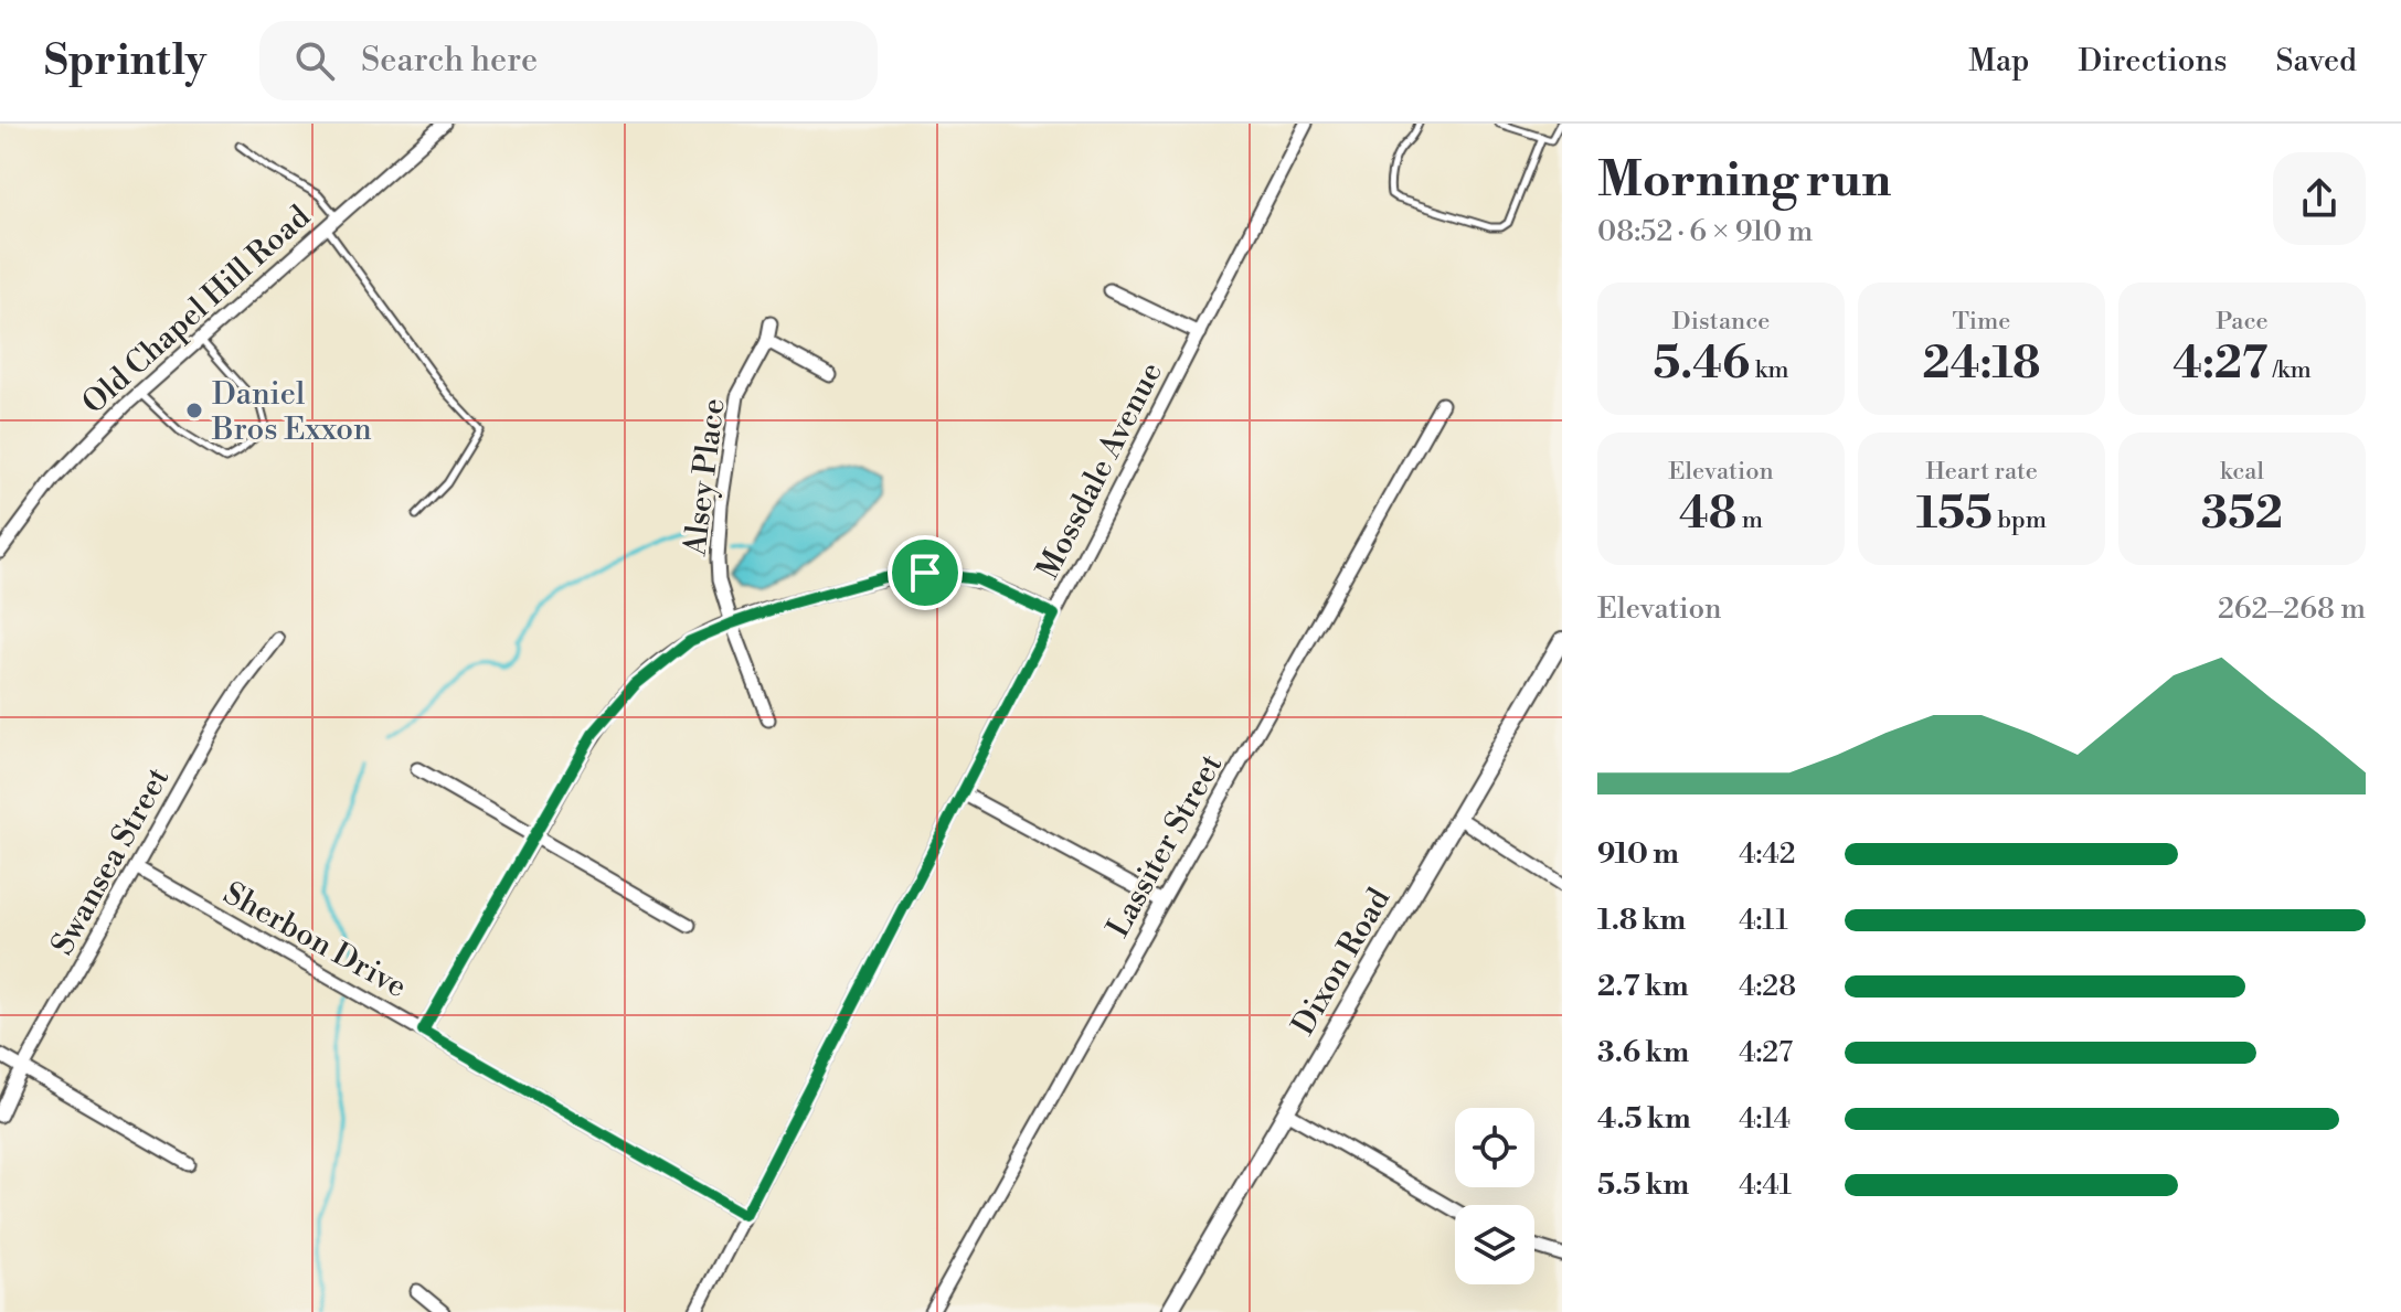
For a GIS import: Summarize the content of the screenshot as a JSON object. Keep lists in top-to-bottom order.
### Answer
{
  "streets": {
    "street": [
      "Old Chapel Hill Road",
      "Mossdale Avenue",
      "Alsey Place",
      "Lassiter Street",
      "Swansea Street",
      "Sherbon Drive",
      "Dixon Road"
    ]
  },
  "crossings": [
    ["Mossdale Avenue", "Sherbon Drive"],
    ["Swansea Street", "Sherbon Drive"]
  ],
  "places": ["Daniel Bros Exxon"],
  "page": {
    "header": "Sprintly",
    "search": "Search here",
    "nav": ["Map", "Directions", "Saved"],
    "heading": ["Morning run", "08:52 · 6 × 910 m"],
    "stats": [
      ["Distance", "5.46 km"],
      ["Time", "24:18"],
      ["Pace", "4:27 /km"],
      ["Elevation", "48 m"],
      ["Heart rate", "155 bpm"],
      ["kcal", "352"]
    ],
    "chart": ["Elevation", "262–268 m"],
    "list": [
      {
        "name": "910 m",
        "note": "4:42"
      },
      {
        "name": "1.8 km",
        "note": "4:11"
      },
      {
        "name": "2.7 km",
        "note": "4:28"
      },
      {
        "name": "3.6 km",
        "note": "4:27"
      },
      {
        "name": "4.5 km",
        "note": "4:14"
      },
      {
        "name": "5.5 km",
        "note": "4:41"
      }
    ]
  }
}
